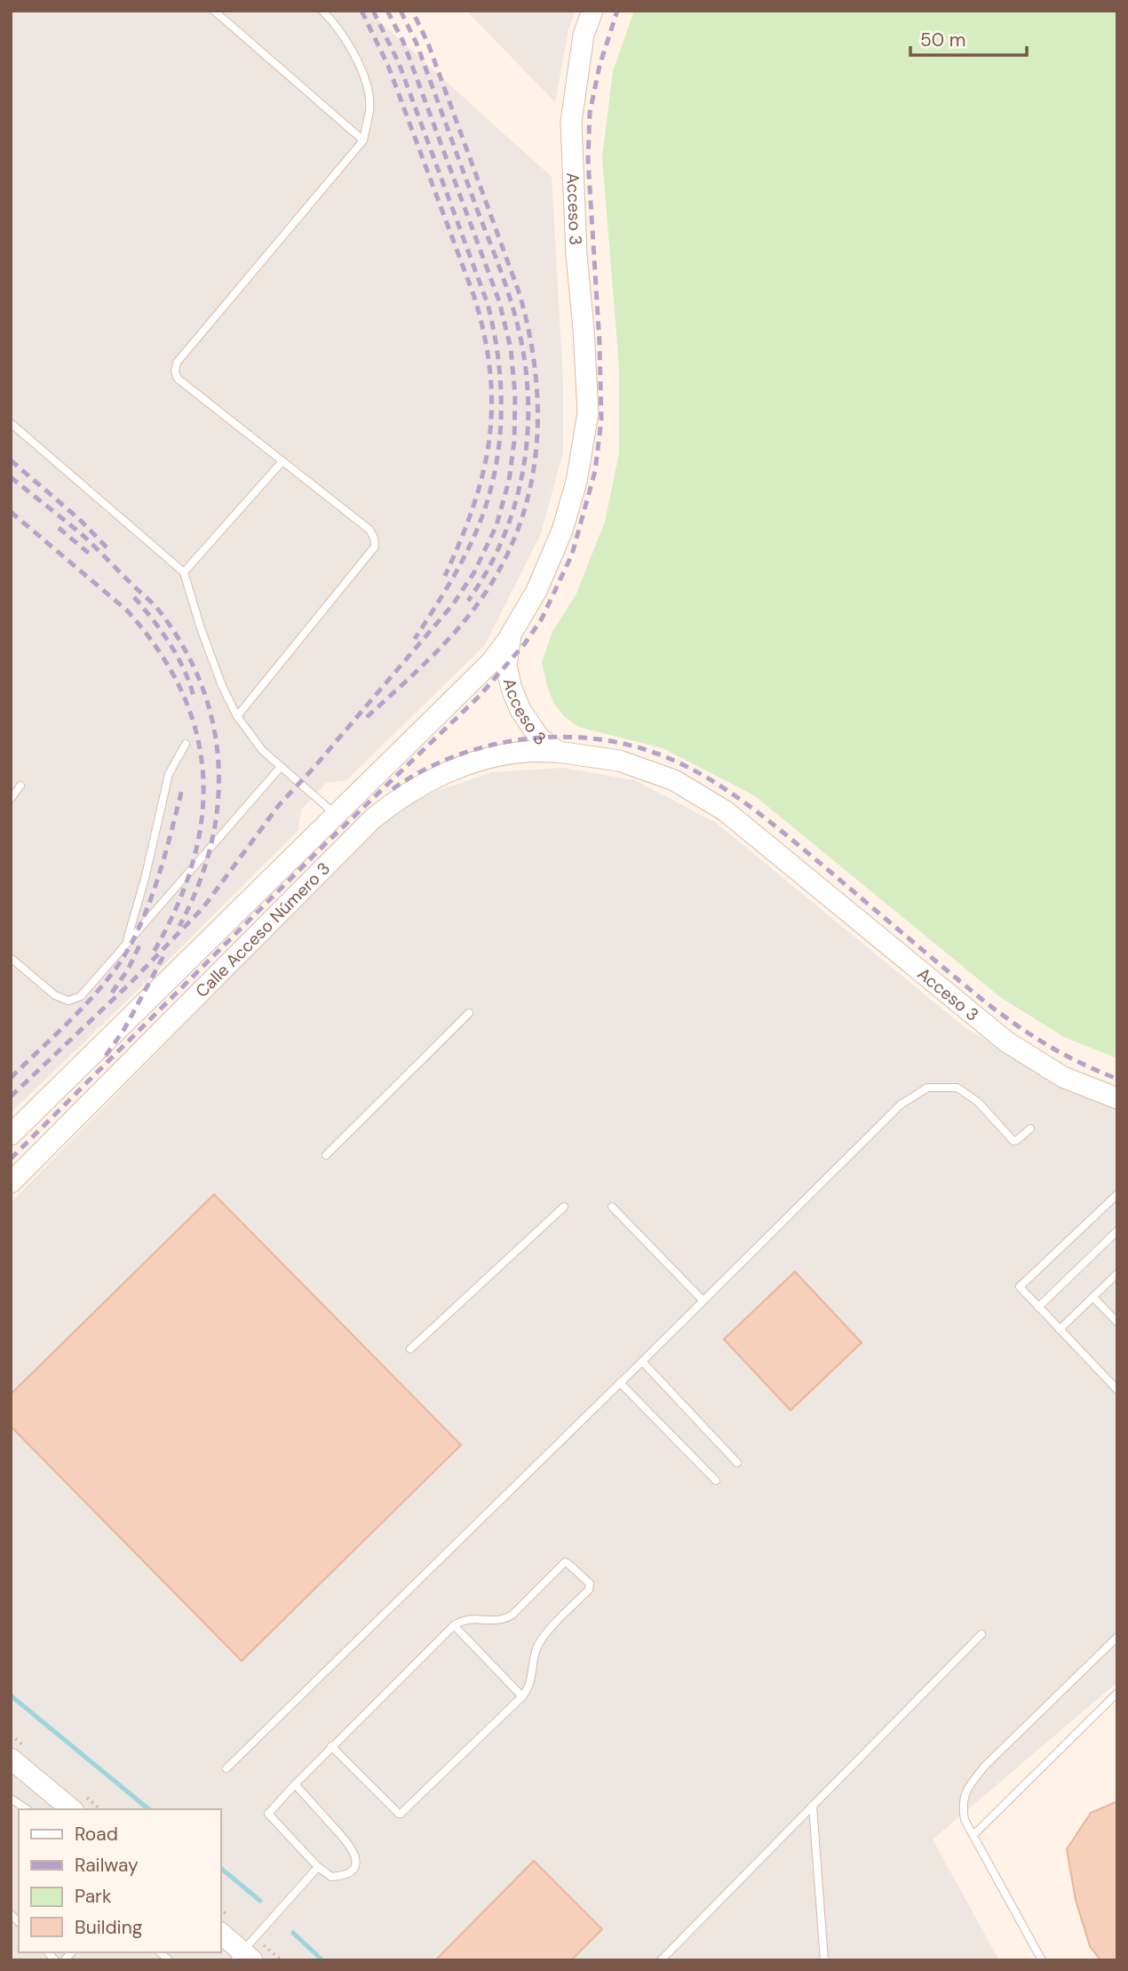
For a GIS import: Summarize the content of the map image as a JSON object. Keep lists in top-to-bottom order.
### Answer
{
  "streets": {
    "street": ["Acceso 3", "Calle Acceso Número 3"]
  },
  "crossings": [
    ["Acceso 3", "Calle Acceso Número 3"]
  ],
  "legend": [
    "Road",
    "Railway",
    "Park",
    "Building"
  ],
  "scale_bar": "50 m"
}
